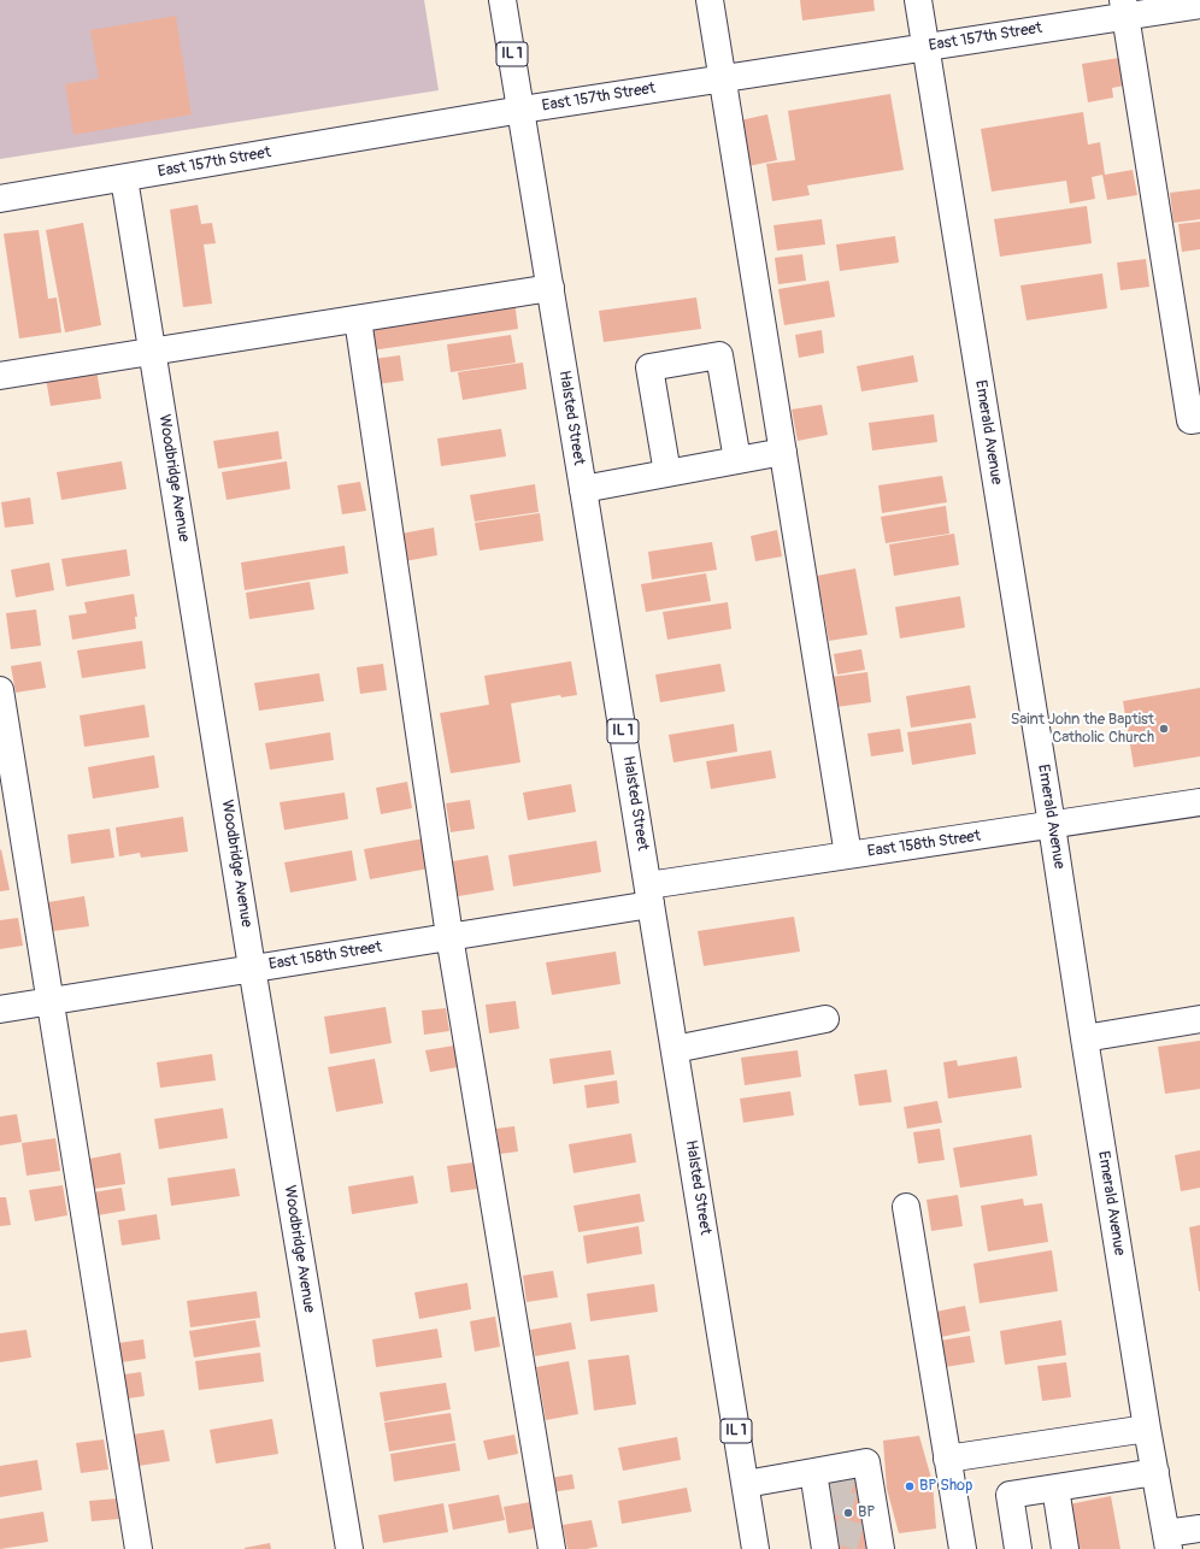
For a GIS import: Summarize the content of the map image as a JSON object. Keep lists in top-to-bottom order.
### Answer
{
  "streets": {
    "street": [
      "East 157th Street",
      "IL 1",
      "Halsted Street",
      "Emerald Avenue",
      "Woodbridge Avenue",
      "East 158th Street"
    ]
  },
  "crossings": [
    ["East 157th Street", "Halsted Street"],
    ["East 157th Street", "Emerald Avenue"],
    ["East 157th Street", "Woodbridge Avenue"],
    ["Halsted Street", "East 158th Street"],
    ["Emerald Avenue", "East 158th Street"],
    ["Woodbridge Avenue", "East 158th Street"]
  ],
  "places": ["Saint John the Baptist Catholic Church", "BP Shop", "BP"]
}
